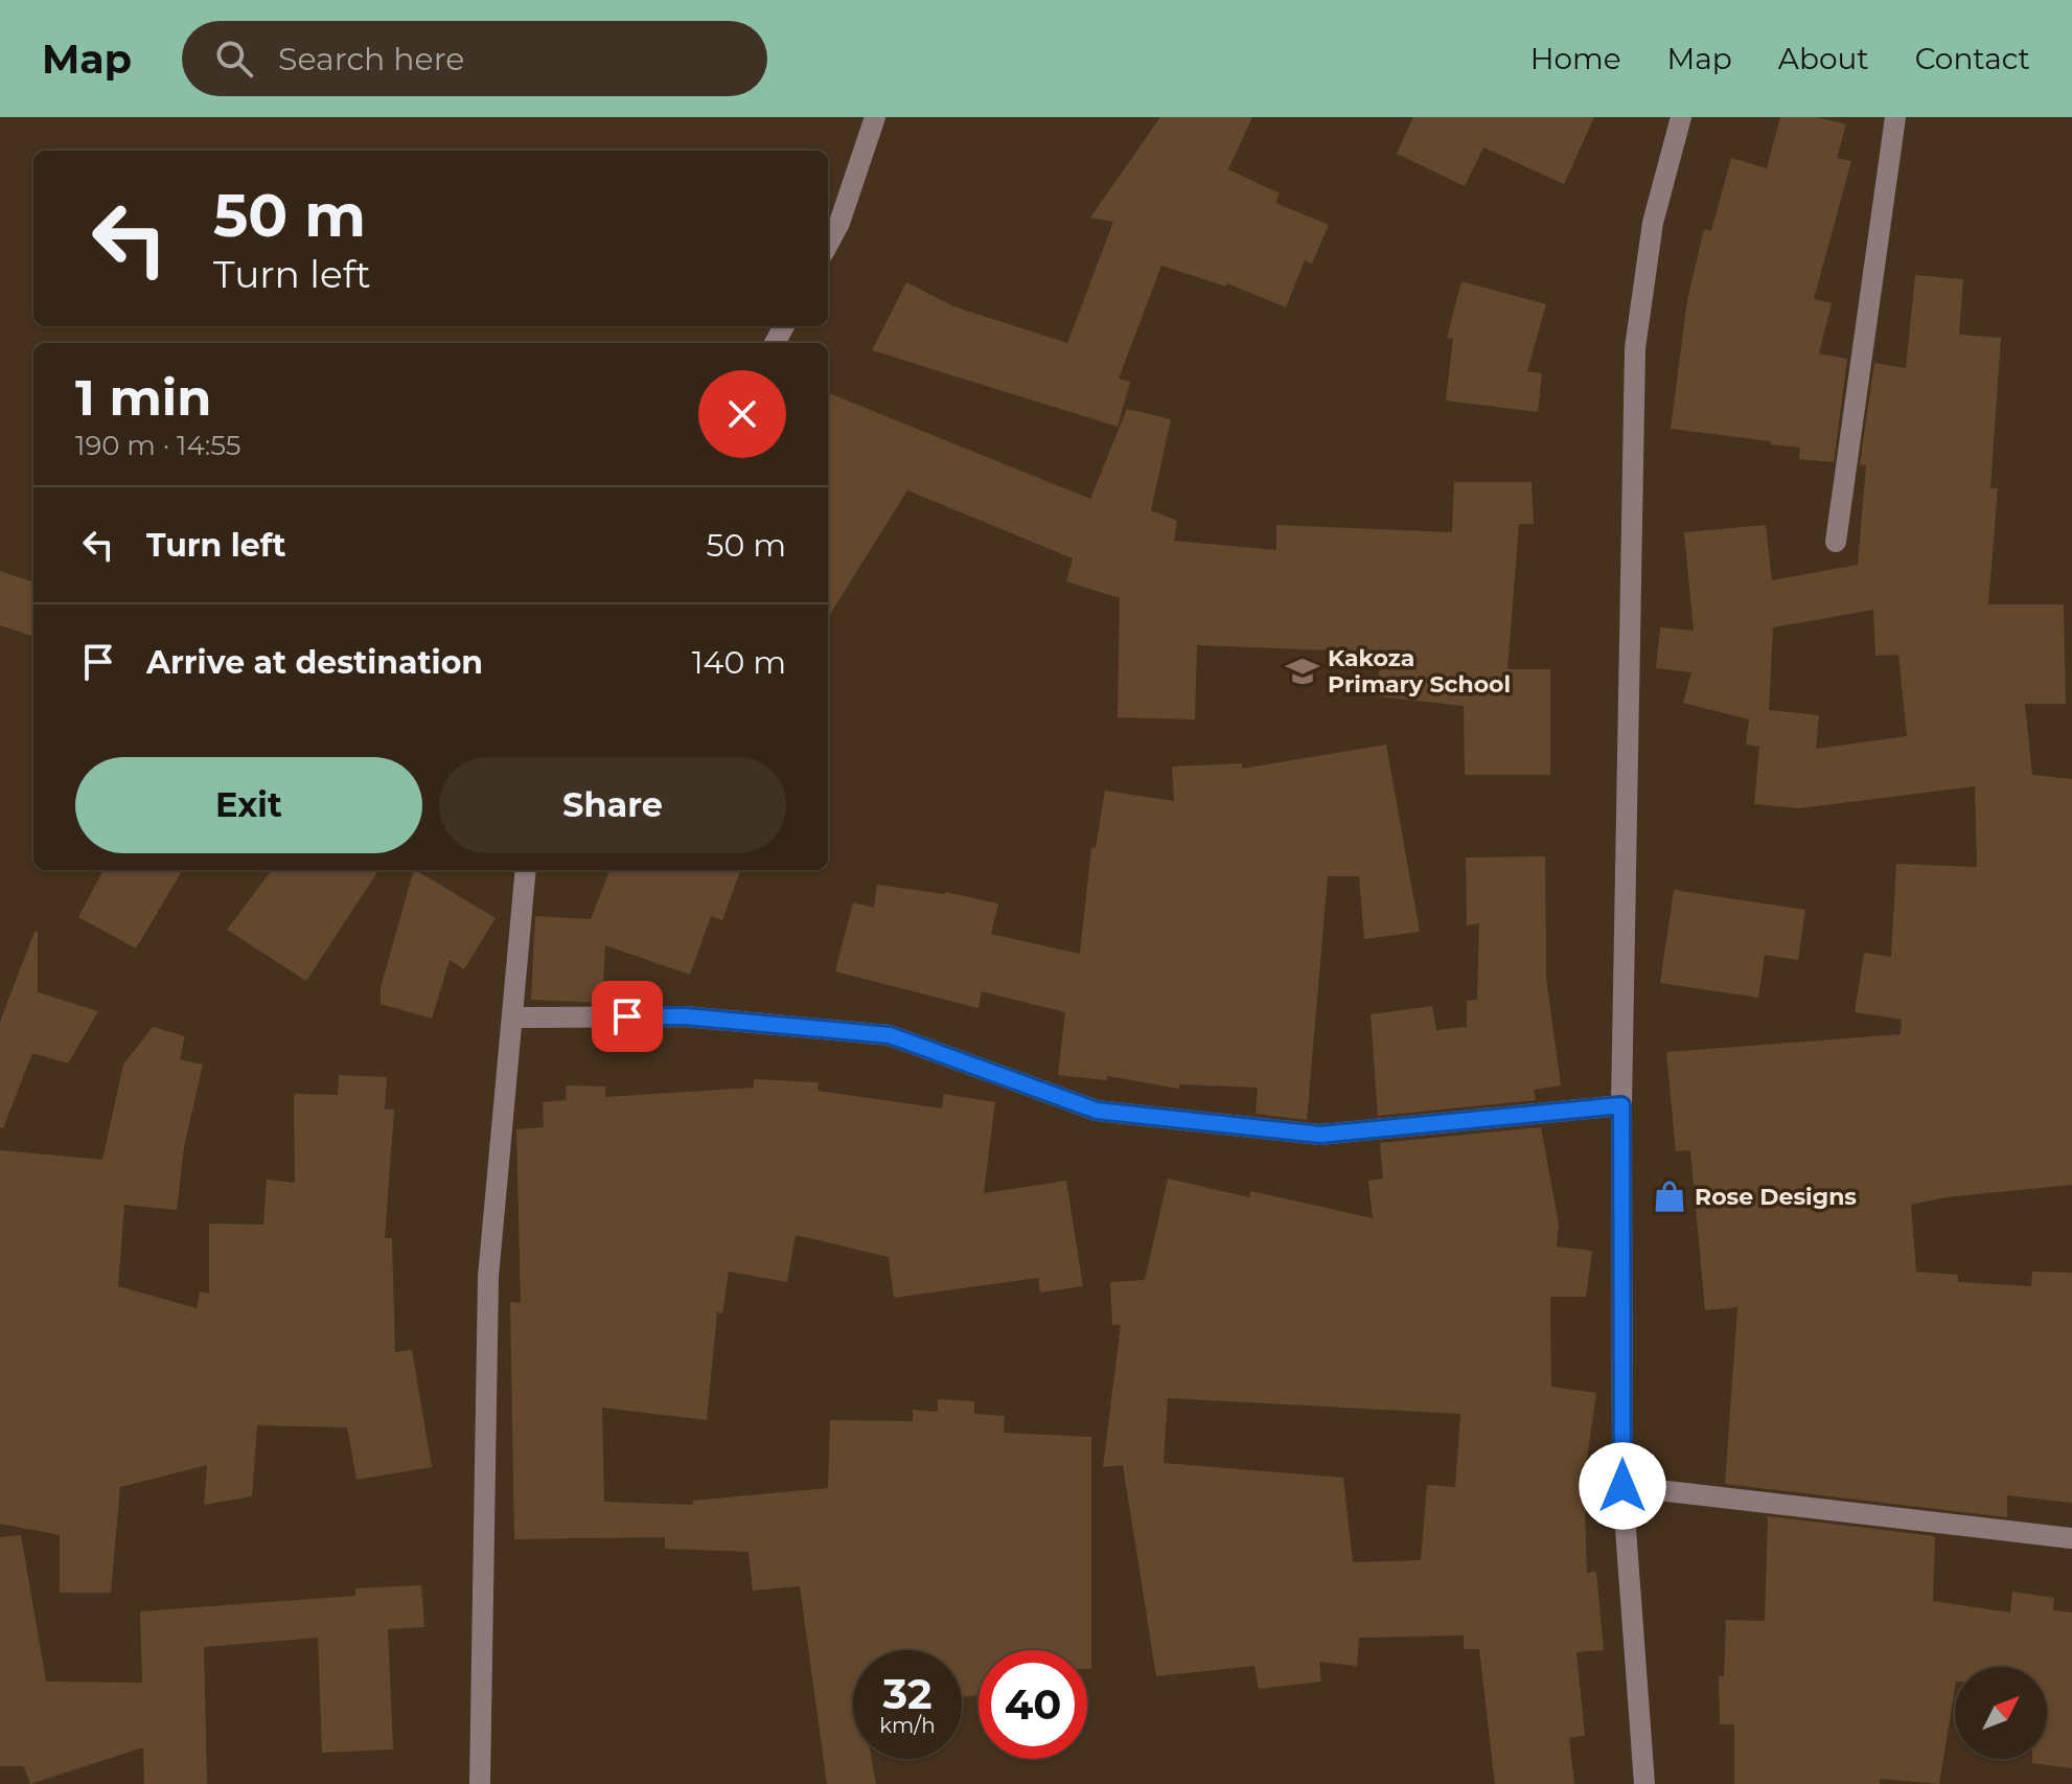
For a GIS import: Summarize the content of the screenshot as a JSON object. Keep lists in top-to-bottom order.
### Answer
{
  "places": {
    "school or university": ["Kakoza Primary School"],
    "shop": ["Rose Designs"]
  },
  "north": "top right",
  "page": {
    "header": "Map",
    "search": "Search here",
    "nav": [
      "Home",
      "Map",
      "About",
      "Contact"
    ],
    "turn": ["50 m", "Turn left"],
    "heading": ["1 min", "190 m · 14:55"],
    "list": [
      {
        "name": "Turn left",
        "value": "50 m"
      },
      {
        "name": "Arrive at destination",
        "value": "140 m"
      }
    ],
    "buttons": ["Exit", "Share"],
    "speed": "32 km/h",
    "limit": "40"
  }
}
